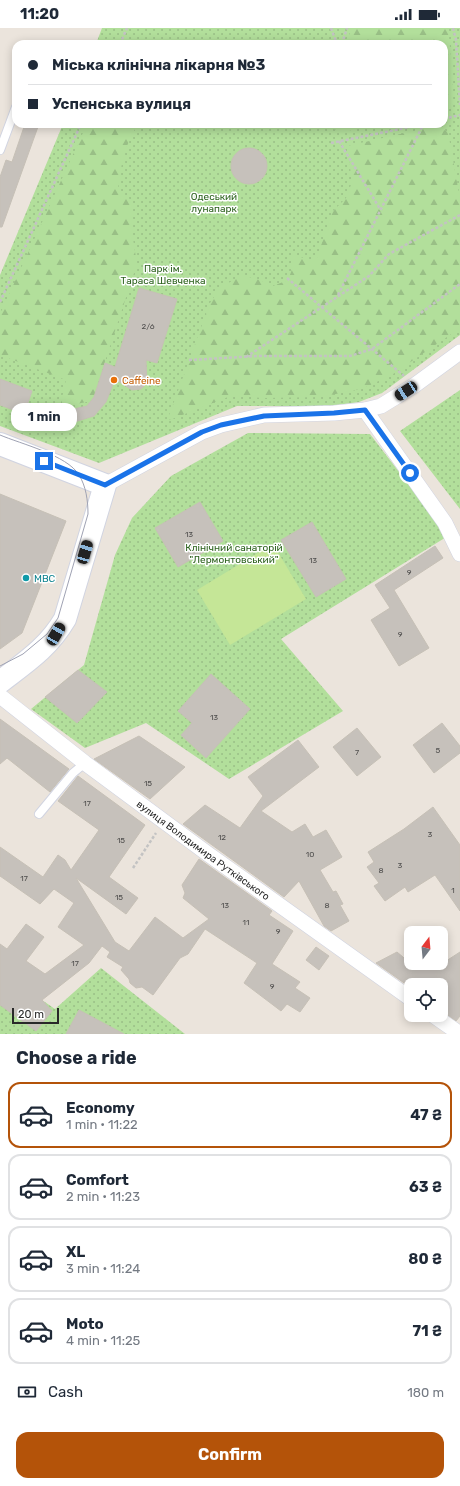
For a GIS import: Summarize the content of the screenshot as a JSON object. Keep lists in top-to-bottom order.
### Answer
{
  "streets": {
    "street": ["вулиця Володимира Рутківського"]
  },
  "parks": ["Одеський лунапарк", "Парк ім. Тараса Шевченка", "Клінічний санаторій \"Лермонтовський\""],
  "places": ["Caffeine", "МВС"],
  "house_numbers": [
    "2/6",
    "13",
    "13",
    "9",
    "9",
    "13",
    "5",
    "7",
    "15",
    "17",
    "3",
    "12",
    "15",
    "10",
    "3",
    "8",
    "17",
    "1",
    "15",
    "13",
    "8",
    "11",
    "9",
    "17",
    "9"
  ],
  "scale_bar": "20 m",
  "north": "top",
  "page": {
    "status": "11:20",
    "banner": ["Міська клінічна лікарня №3", "Успенська вулиця"],
    "bubble": "1 min",
    "scale": "20 m",
    "heading": "Choose a ride",
    "list": [
      {
        "name": "Economy",
        "note": "1 min · 11:22",
        "value": "47 ₴"
      },
      {
        "name": "Comfort",
        "note": "2 min · 11:23",
        "value": "63 ₴"
      },
      {
        "name": "XL",
        "note": "3 min · 11:24",
        "value": "80 ₴"
      },
      {
        "name": "Moto",
        "note": "4 min · 11:25",
        "value": "71 ₴"
      }
    ],
    "pay": ["Cash", "180 m"],
    "buttons": "Confirm"
  }
}
